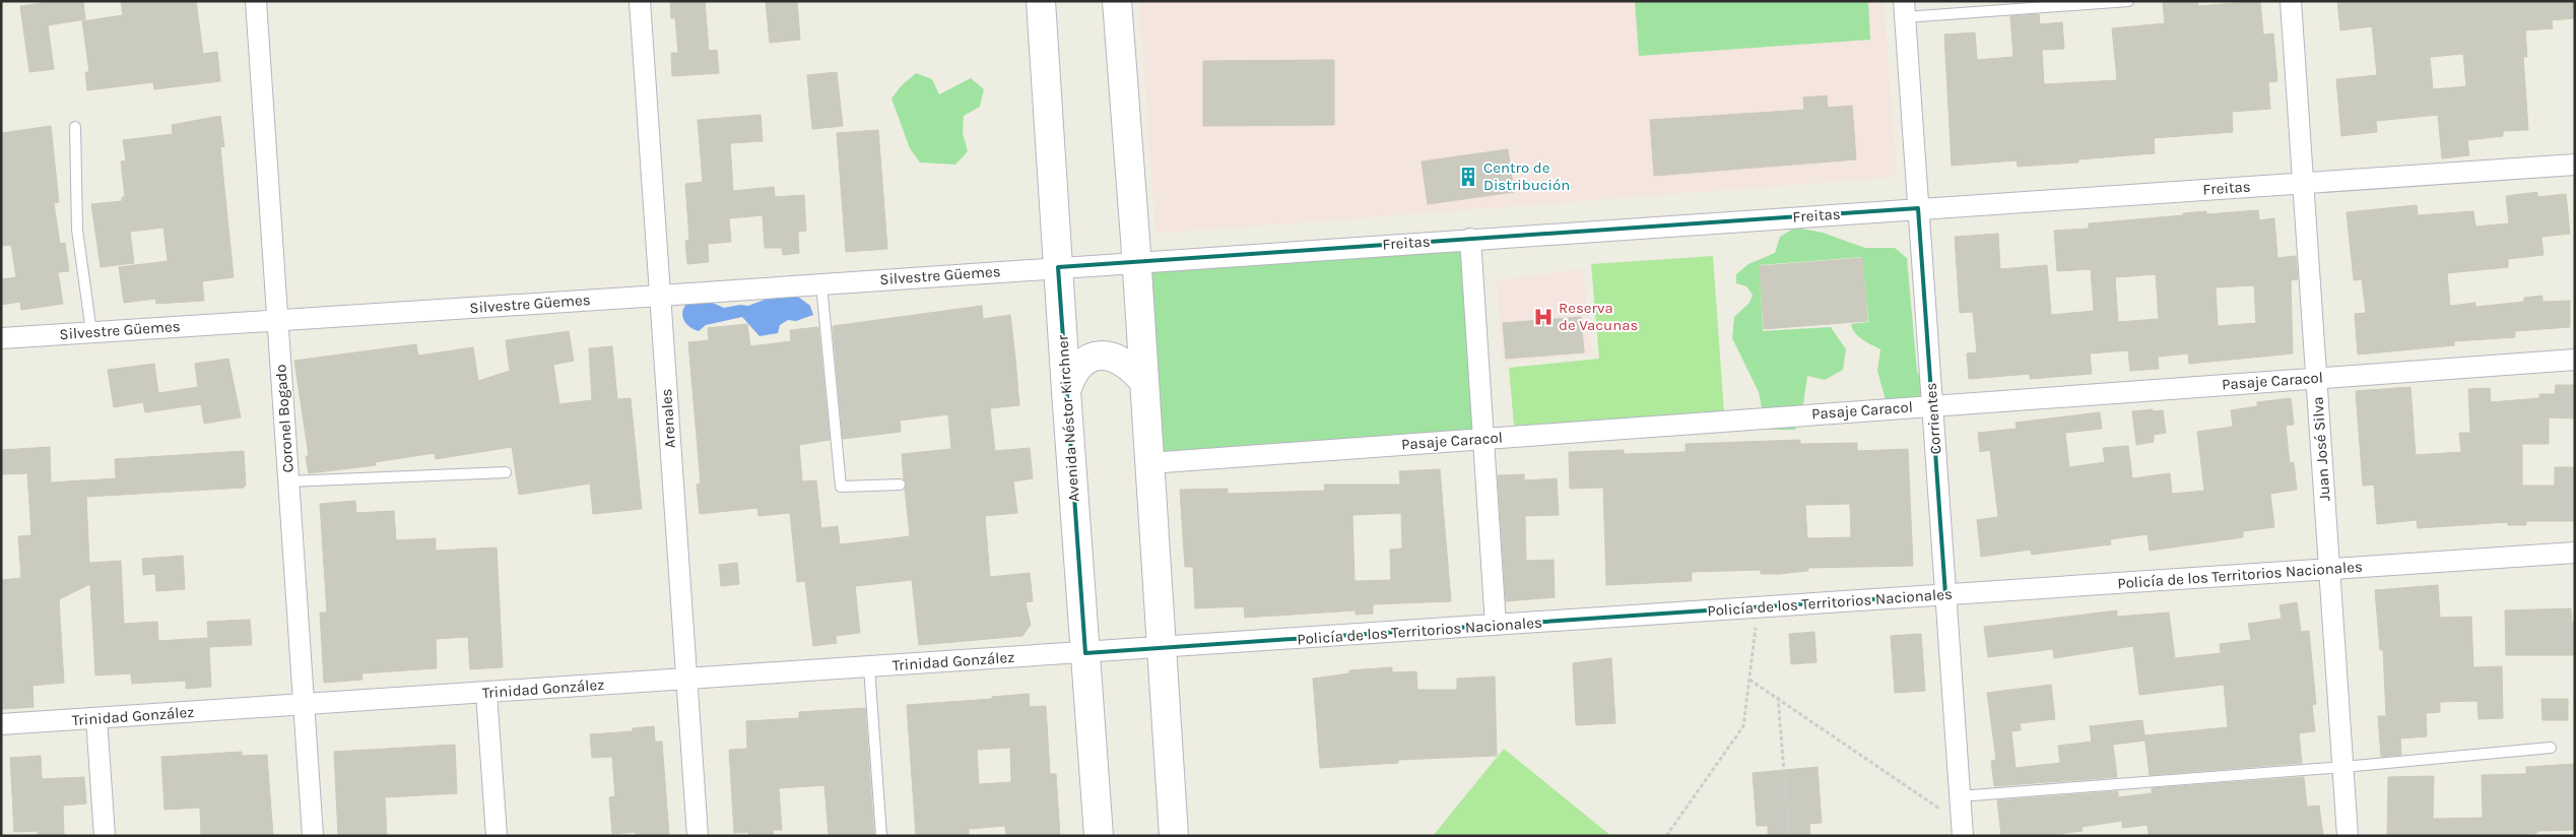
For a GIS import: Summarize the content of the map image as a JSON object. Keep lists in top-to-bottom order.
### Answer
{
  "streets": {
    "main road": ["Avenida Néstor Kirchner"],
    "street": [
      "Freitas",
      "Silvestre Güemes",
      "Pasaje Caracol",
      "Coronel Bogado",
      "Arenales",
      "Corrientes",
      "Juan José Silva",
      "Policía de los Territorios Nacionales",
      "Trinidad González"
    ]
  },
  "crossings": [
    ["Freitas", "Silvestre Güemes"],
    ["Freitas", "Avenida Néstor Kirchner"],
    ["Freitas", "Corrientes"],
    ["Freitas", "Juan José Silva"],
    ["Silvestre Güemes", "Coronel Bogado"],
    ["Silvestre Güemes", "Arenales"],
    ["Silvestre Güemes", "Avenida Néstor Kirchner"],
    ["Pasaje Caracol", "Corrientes"],
    ["Pasaje Caracol", "Juan José Silva"],
    ["Coronel Bogado", "Trinidad González"],
    ["Arenales", "Trinidad González"],
    ["Avenida Néstor Kirchner", "Policía de los Territorios Nacionales"],
    ["Avenida Néstor Kirchner", "Trinidad González"],
    ["Corrientes", "Policía de los Territorios Nacionales"],
    ["Juan José Silva", "Policía de los Territorios Nacionales"],
    ["Policía de los Territorios Nacionales", "Trinidad González"]
  ],
  "places": {
    "building": ["Centro de Distribución"],
    "hospital": ["Reserva de Vacunas"]
  }
}
